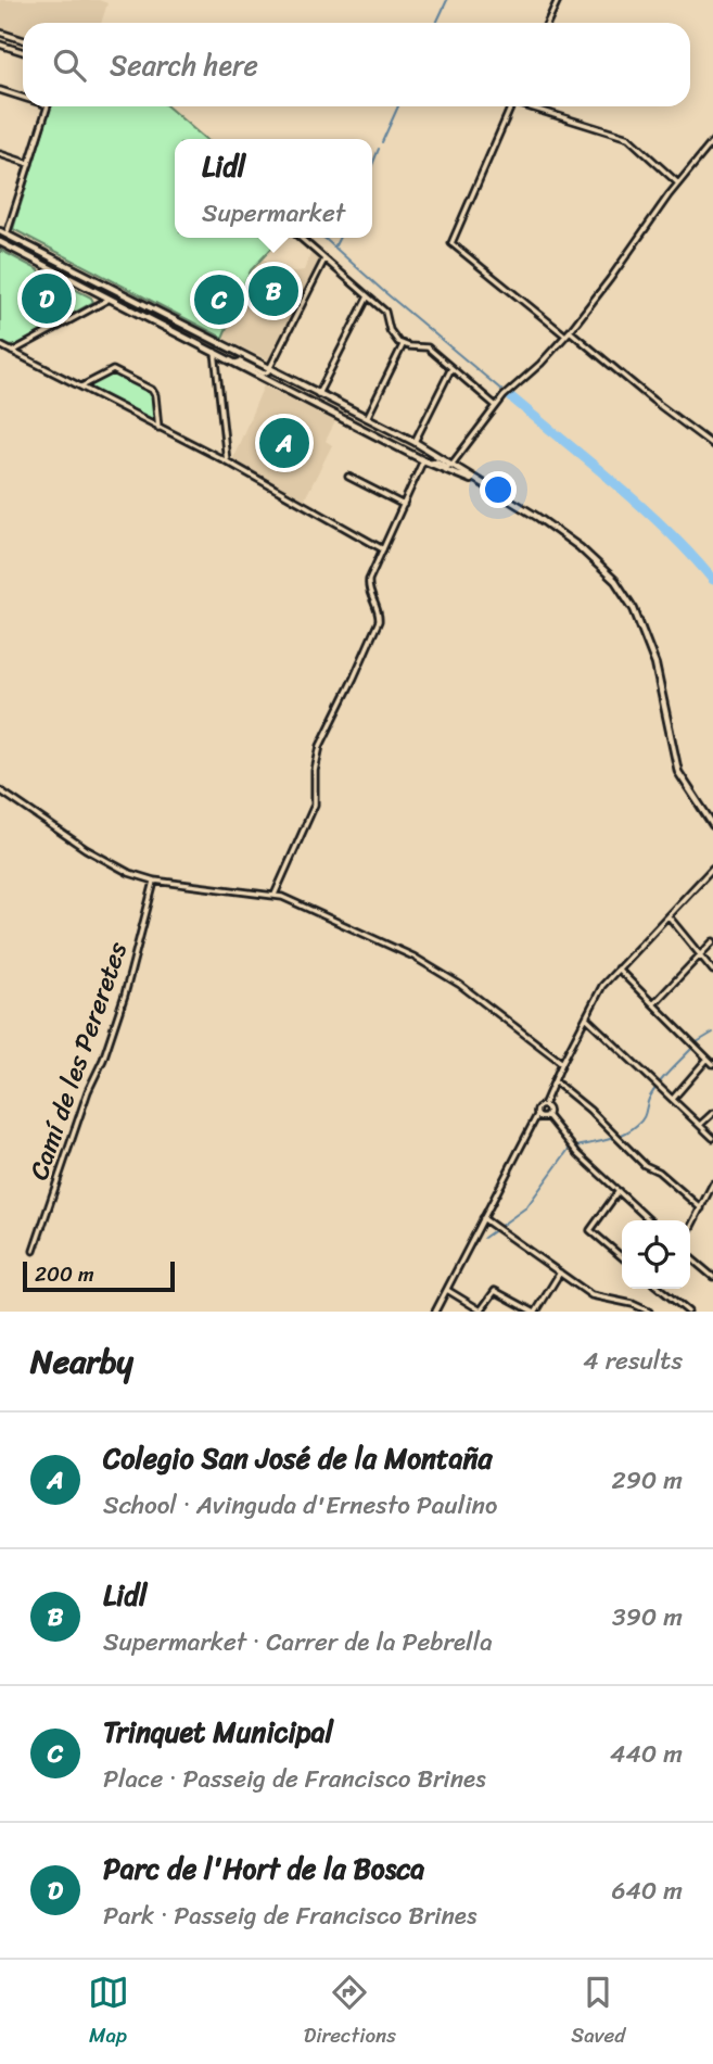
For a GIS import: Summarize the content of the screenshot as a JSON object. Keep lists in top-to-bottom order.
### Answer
{
  "streets": {
    "street": ["Camí de les Pereretes"]
  },
  "scale_bar": "200 m",
  "page": {
    "search": "Search here",
    "popup": ["Lidl", "Supermarket"],
    "pins": [
      "B",
      "D",
      "C",
      "A"
    ],
    "scale": "200 m",
    "heading": ["Nearby", "4 results"],
    "list": [
      {
        "mark": "A",
        "name": "Colegio San José de la Montaña",
        "note": "School · Avinguda d'Ernesto Paulino",
        "value": "290 m"
      },
      {
        "mark": "B",
        "name": "Lidl",
        "note": "Supermarket · Carrer de la Pebrella",
        "value": "390 m"
      },
      {
        "mark": "C",
        "name": "Trinquet Municipal",
        "note": "Place · Passeig de Francisco Brines",
        "value": "440 m"
      },
      {
        "mark": "D",
        "name": "Parc de l'Hort de la Bosca",
        "note": "Park · Passeig de Francisco Brines",
        "value": "640 m"
      }
    ],
    "nav": ["Map", "Directions", "Saved"]
  }
}
